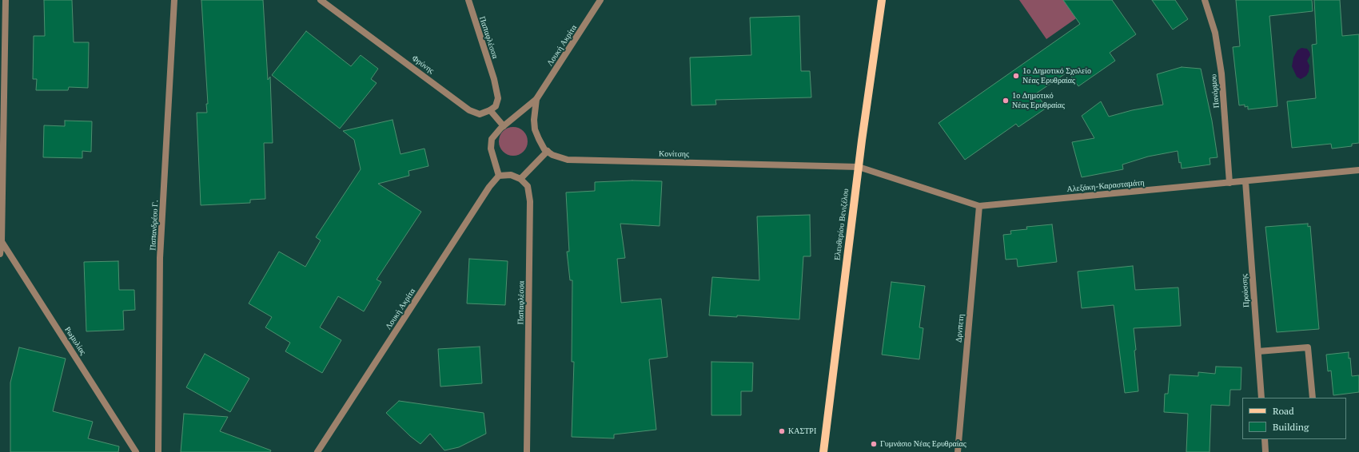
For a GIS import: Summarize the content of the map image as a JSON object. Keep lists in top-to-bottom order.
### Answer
{
  "streets": {
    "main road": ["Ελευθερίου Βενιζέλου"],
    "street": [
      "Παπαφλέσσα",
      "Λουκή Ακρίτα",
      "Φρύνης",
      "Πανόρμου",
      "Κονίτσης",
      "Αλεξάκη-Καρασταμάτη",
      "Παπανδρέου Γ.",
      "Προύσσης",
      "Δρνπετη",
      "Ρωμυλίας"
    ]
  },
  "crossings": [
    ["Παπαφλέσσα", "Φρύνης"],
    ["Πανόρμου", "Αλεξάκη-Καρασταμάτη"],
    ["Κονίτσης", "Αλεξάκη-Καρασταμάτη"],
    ["Κονίτσης", "Ελευθερίου Βενιζέλου"],
    ["Αλεξάκη-Καρασταμάτη", "Ελευθερίου Βενιζέλου"],
    ["Αλεξάκη-Καρασταμάτη", "Προύσσης"],
    ["Αλεξάκη-Καρασταμάτη", "Δρνπετη"]
  ],
  "places": [
    "1ο Δημοτικό Σχολείο Νέας Ερυθραίας",
    "1ο Δημοτικό Νέας Ερυθραίας",
    "ΚΑΣΤΡΙ",
    "Γυμνάσιο Νέας Ερυθραίας"
  ],
  "legend": ["Road", "Building"]
}
